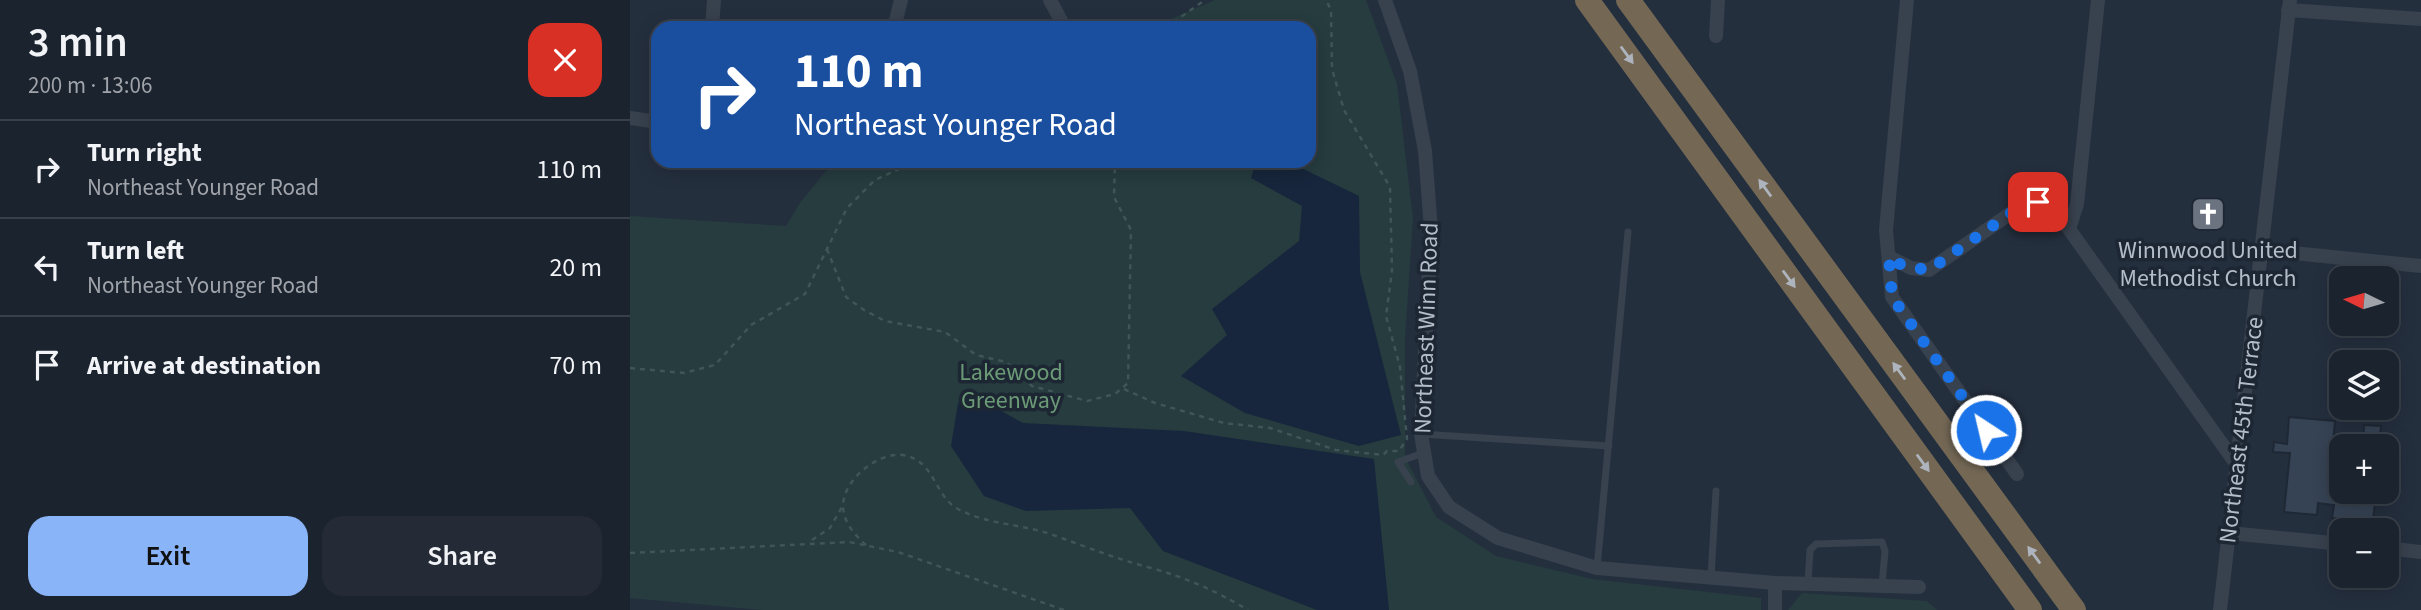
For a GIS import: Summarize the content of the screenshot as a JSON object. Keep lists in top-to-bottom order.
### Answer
{
  "streets": {
    "street": ["Northeast Winn Road", "Northeast 45th Terrace"]
  },
  "parks": ["Lakewood Greenway"],
  "places": {
    "church": ["Winnwood United Methodist Church"]
  },
  "north": "left",
  "page": {
    "heading": ["3 min", "200 m · 13:06"],
    "turn": ["110 m", "Northeast Younger Road"],
    "list": [
      {
        "name": "Turn right",
        "note": "Northeast Younger Road",
        "value": "110 m"
      },
      {
        "name": "Turn left",
        "note": "Northeast Younger Road",
        "value": "20 m"
      },
      {
        "name": "Arrive at destination",
        "value": "70 m"
      }
    ],
    "map_buttons": ["+", "−"],
    "buttons": ["Exit", "Share"]
  }
}
